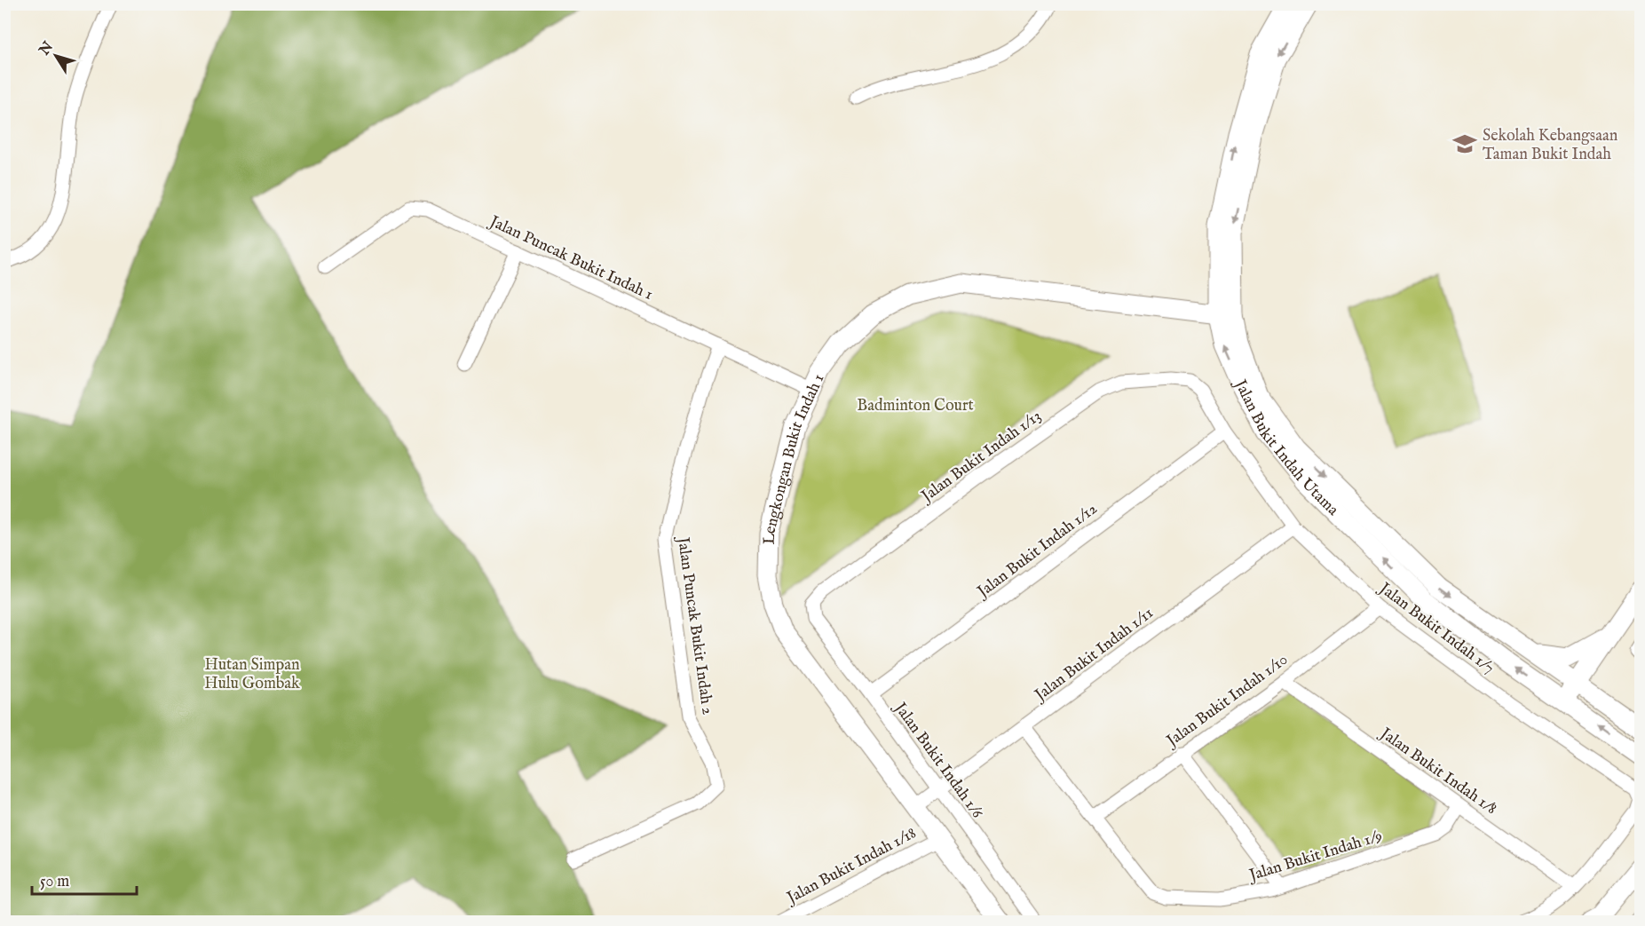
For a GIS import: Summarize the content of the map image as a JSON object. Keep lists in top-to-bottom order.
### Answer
{
  "streets": {
    "street": [
      "Jalan Puncak Bukit Indah 1",
      "Jalan Bukit Indah Utama",
      "Jalan Bukit Indah 1/13",
      "Lengkongan Bukit Indah 1",
      "Jalan Bukit Indah 1/12",
      "Jalan Puncak Bukit Indah 2",
      "Jalan Bukit Indah 1/7",
      "Jalan Bukit Indah 1/11",
      "Jalan Bukit Indah 1/10",
      "Jalan Bukit Indah 1/6",
      "Jalan Bukit Indah 1/8",
      "Jalan Bukit Indah 1/9",
      "Jalan Bukit Indah 1/18"
    ]
  },
  "crossings": [
    ["Jalan Puncak Bukit Indah 1", "Lengkongan Bukit Indah 1"],
    ["Jalan Puncak Bukit Indah 1", "Jalan Puncak Bukit Indah 2"],
    ["Jalan Bukit Indah Utama", "Lengkongan Bukit Indah 1"],
    ["Jalan Bukit Indah 1/13", "Jalan Bukit Indah 1/7"],
    ["Jalan Bukit Indah 1/13", "Jalan Bukit Indah 1/6"],
    ["Lengkongan Bukit Indah 1", "Jalan Bukit Indah 1/11"],
    ["Lengkongan Bukit Indah 1", "Jalan Bukit Indah 1/18"],
    ["Jalan Bukit Indah 1/12", "Jalan Bukit Indah 1/7"],
    ["Jalan Bukit Indah 1/12", "Jalan Bukit Indah 1/6"],
    ["Jalan Bukit Indah 1/7", "Jalan Bukit Indah 1/11"],
    ["Jalan Bukit Indah 1/7", "Jalan Bukit Indah 1/10"],
    ["Jalan Bukit Indah 1/7", "Jalan Bukit Indah 1/8"],
    ["Jalan Bukit Indah 1/11", "Jalan Bukit Indah 1/6"],
    ["Jalan Bukit Indah 1/11", "Jalan Bukit Indah 1/9"],
    ["Jalan Bukit Indah 1/10", "Jalan Bukit Indah 1/8"],
    ["Jalan Bukit Indah 1/10", "Jalan Bukit Indah 1/9"],
    ["Jalan Bukit Indah 1/8", "Jalan Bukit Indah 1/9"]
  ],
  "parks": ["Badminton Court", "Hutan Simpan Hulu Gombak"],
  "places": {
    "school or university": ["Sekolah Kebangsaan Taman Bukit Indah"]
  },
  "scale_bar": "50 m",
  "north": "top left"
}
